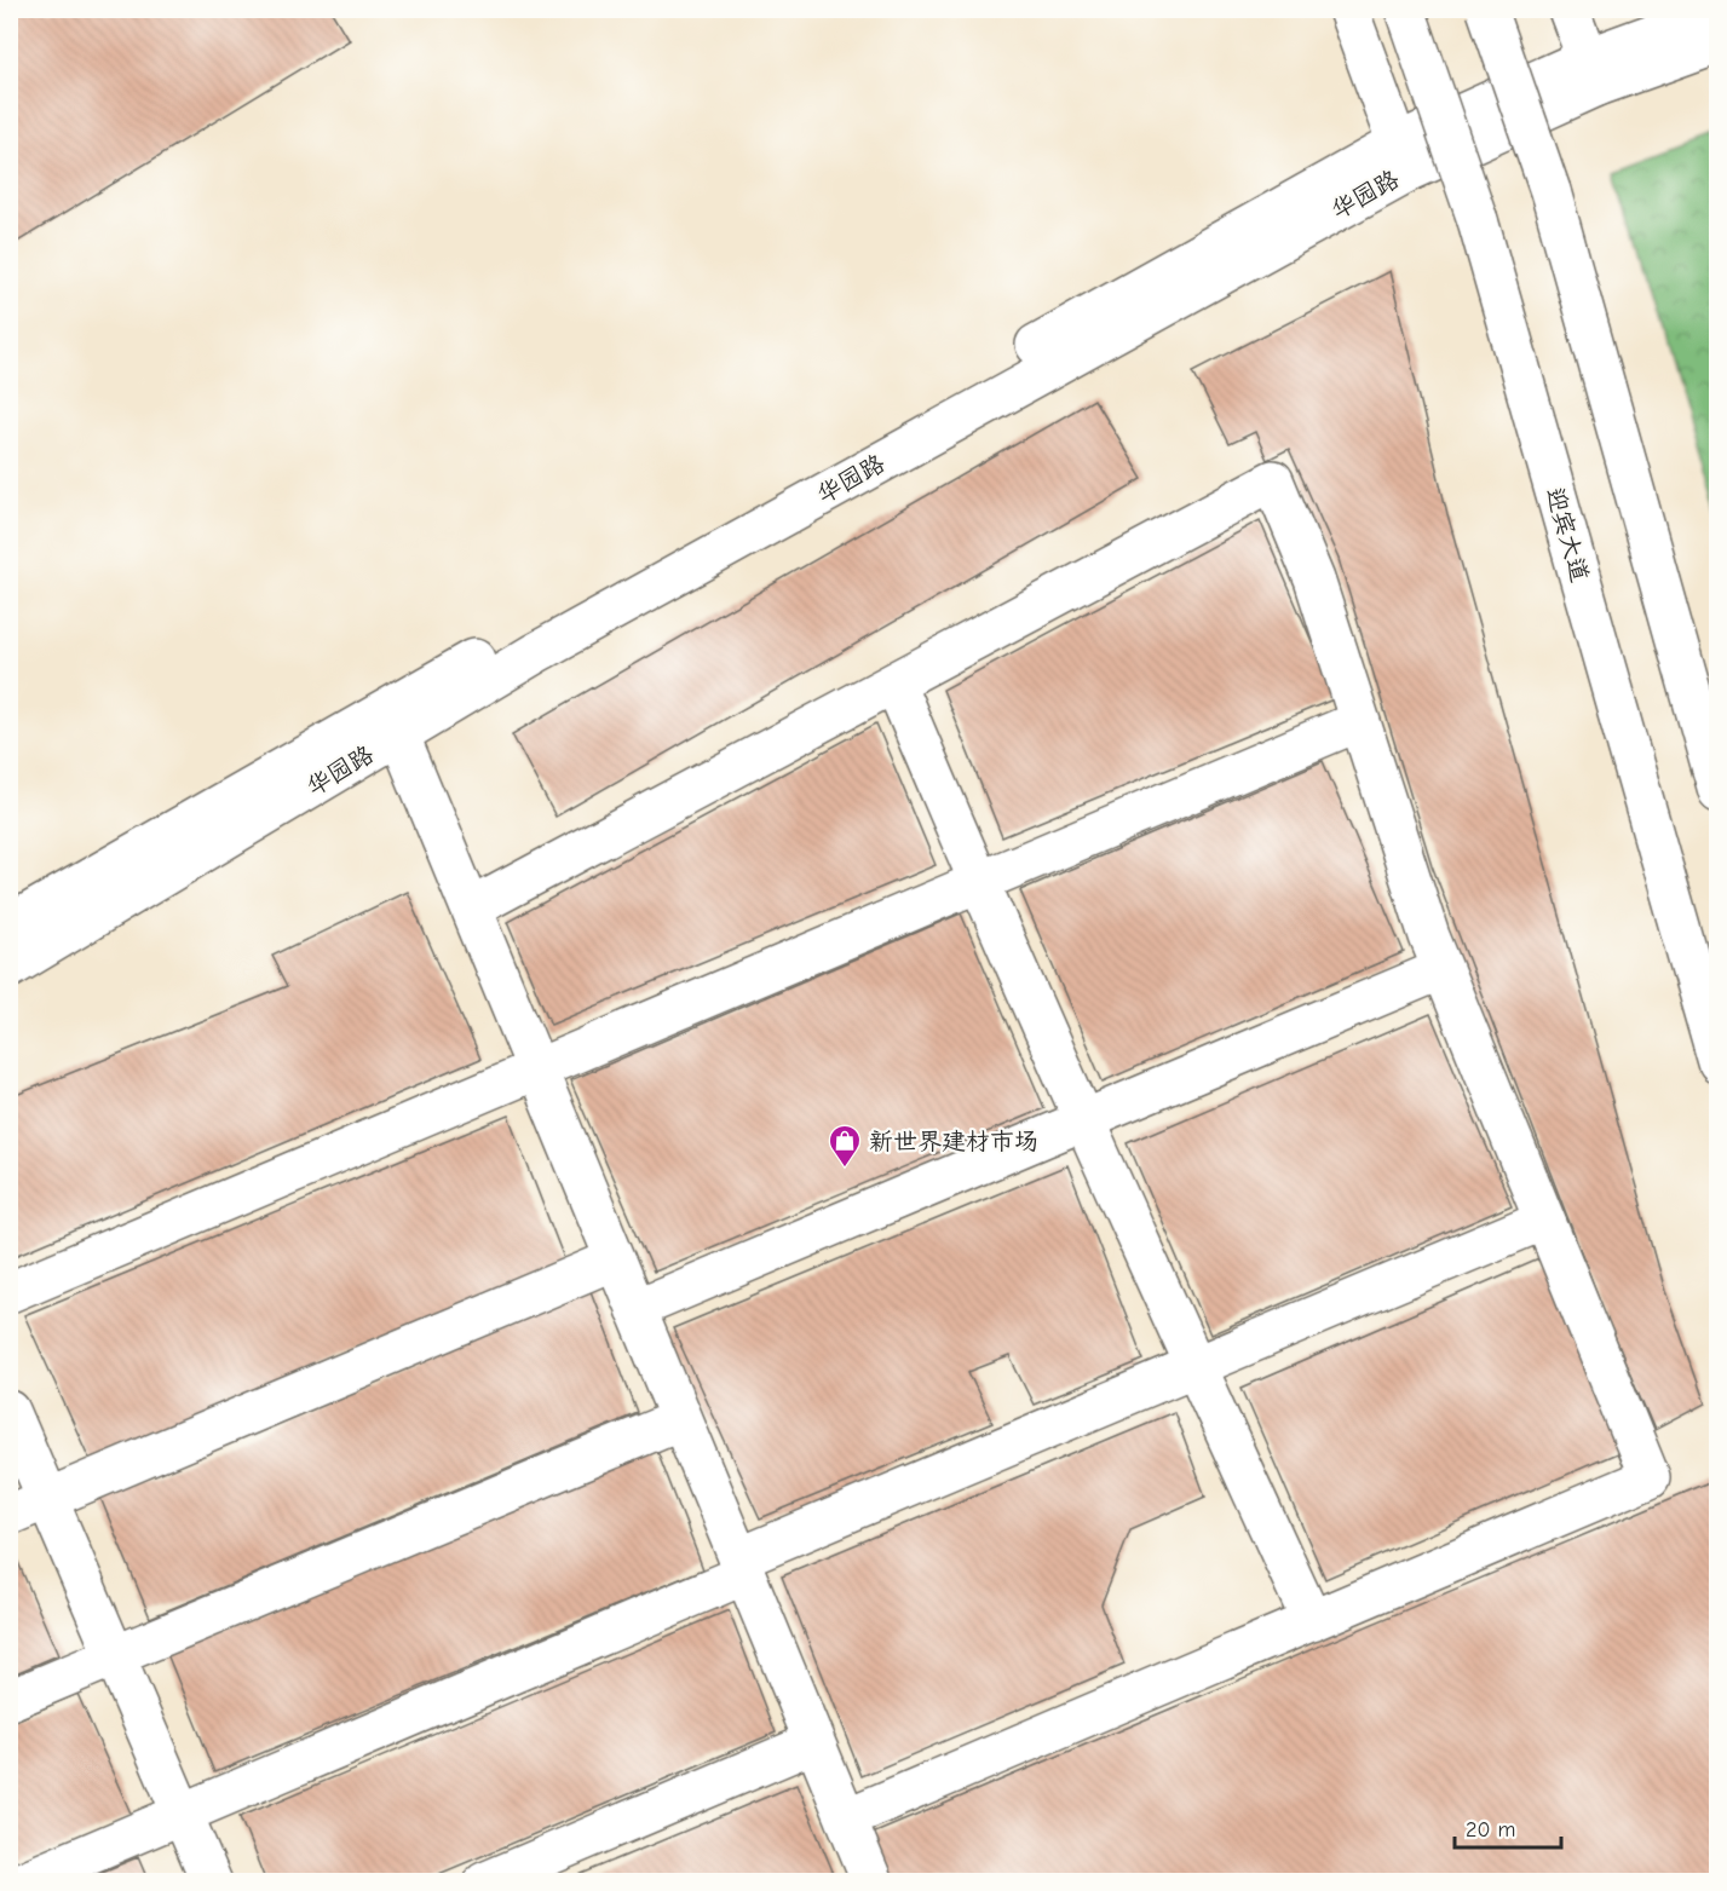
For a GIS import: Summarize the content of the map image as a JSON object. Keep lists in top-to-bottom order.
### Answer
{
  "streets": {
    "main road": ["华园路", "迎宾大道"]
  },
  "places": {
    "shop": ["新世界建材市场"]
  },
  "scale_bar": "20 m"
}
